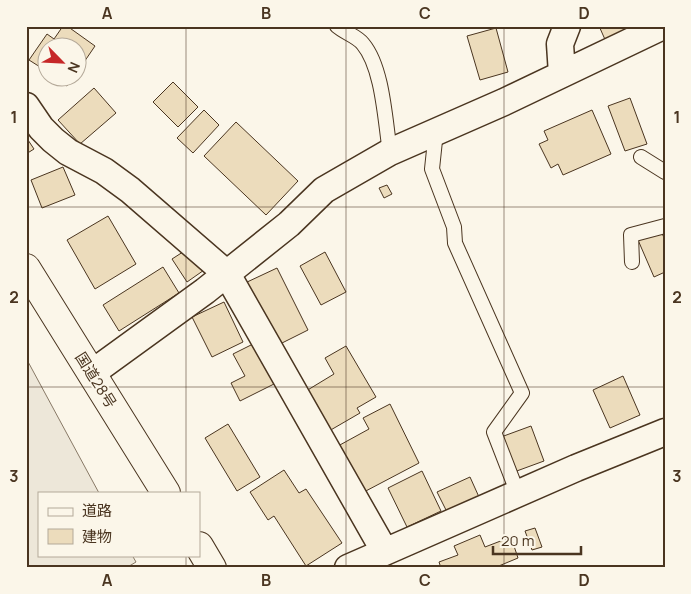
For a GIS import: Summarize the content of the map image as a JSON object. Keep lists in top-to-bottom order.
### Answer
{
  "streets": {
    "highway": ["国道28号"]
  },
  "legend": ["道路", "建物"],
  "scale_bar": "20 m",
  "north": "bottom right",
  "grid": {
    "columns": [
      "A",
      "B",
      "C",
      "D"
    ],
    "rows": ["1", "2", "3"]
  }
}
